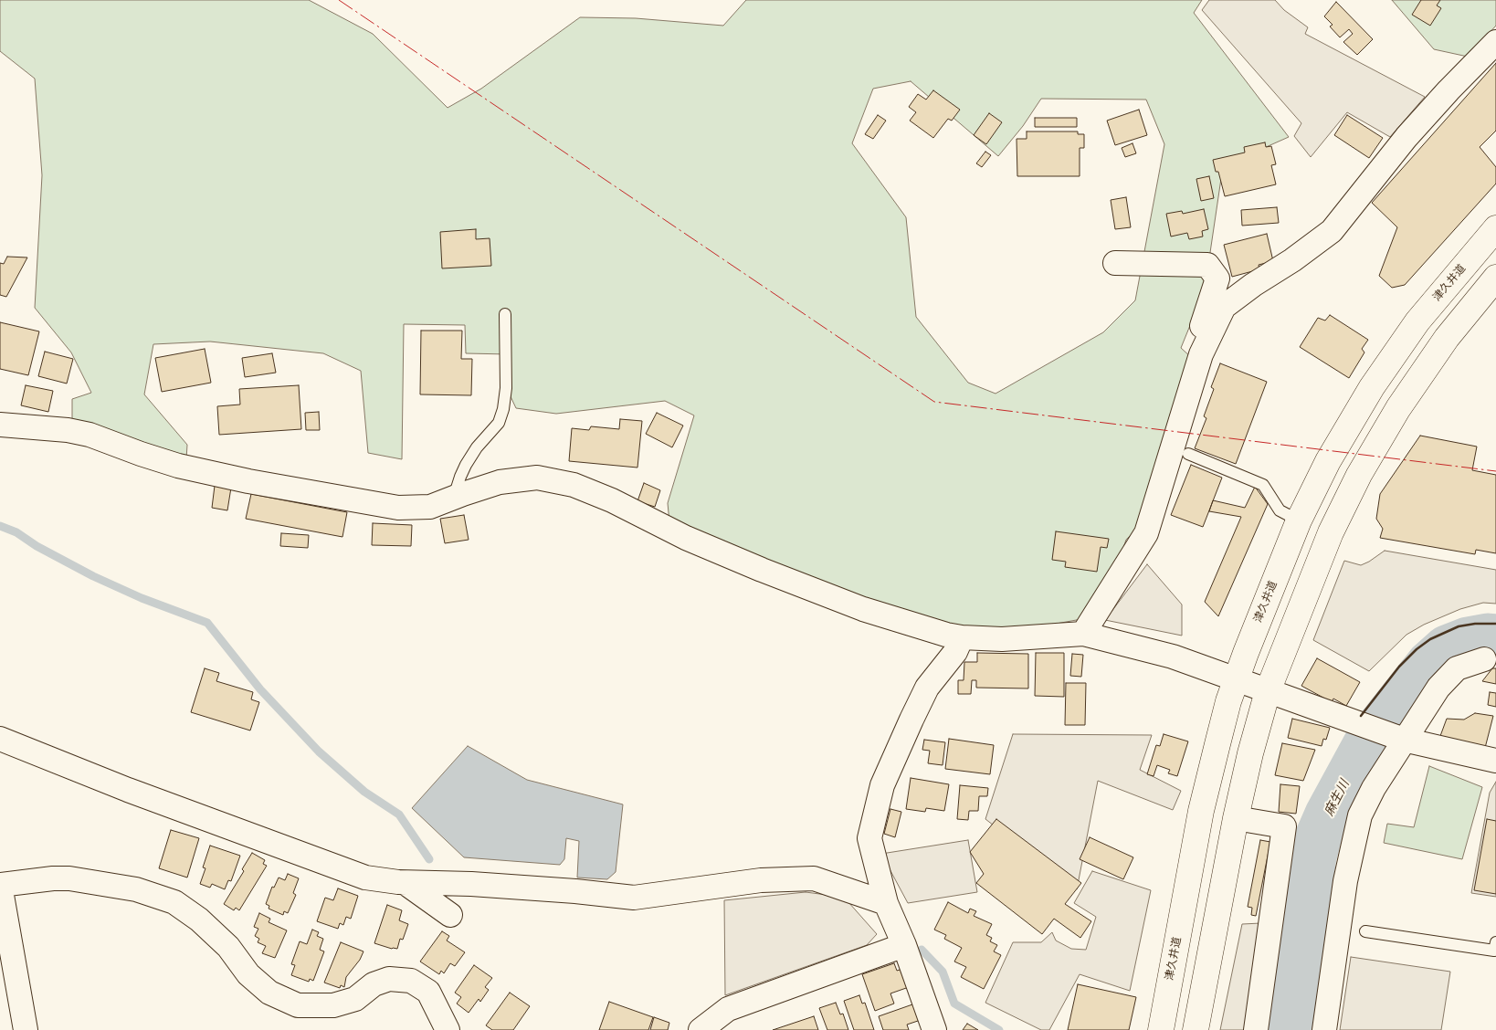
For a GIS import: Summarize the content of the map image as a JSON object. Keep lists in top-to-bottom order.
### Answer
{
  "streets": {
    "main road": ["津久井道"]
  },
  "water": ["麻生川"]
}
